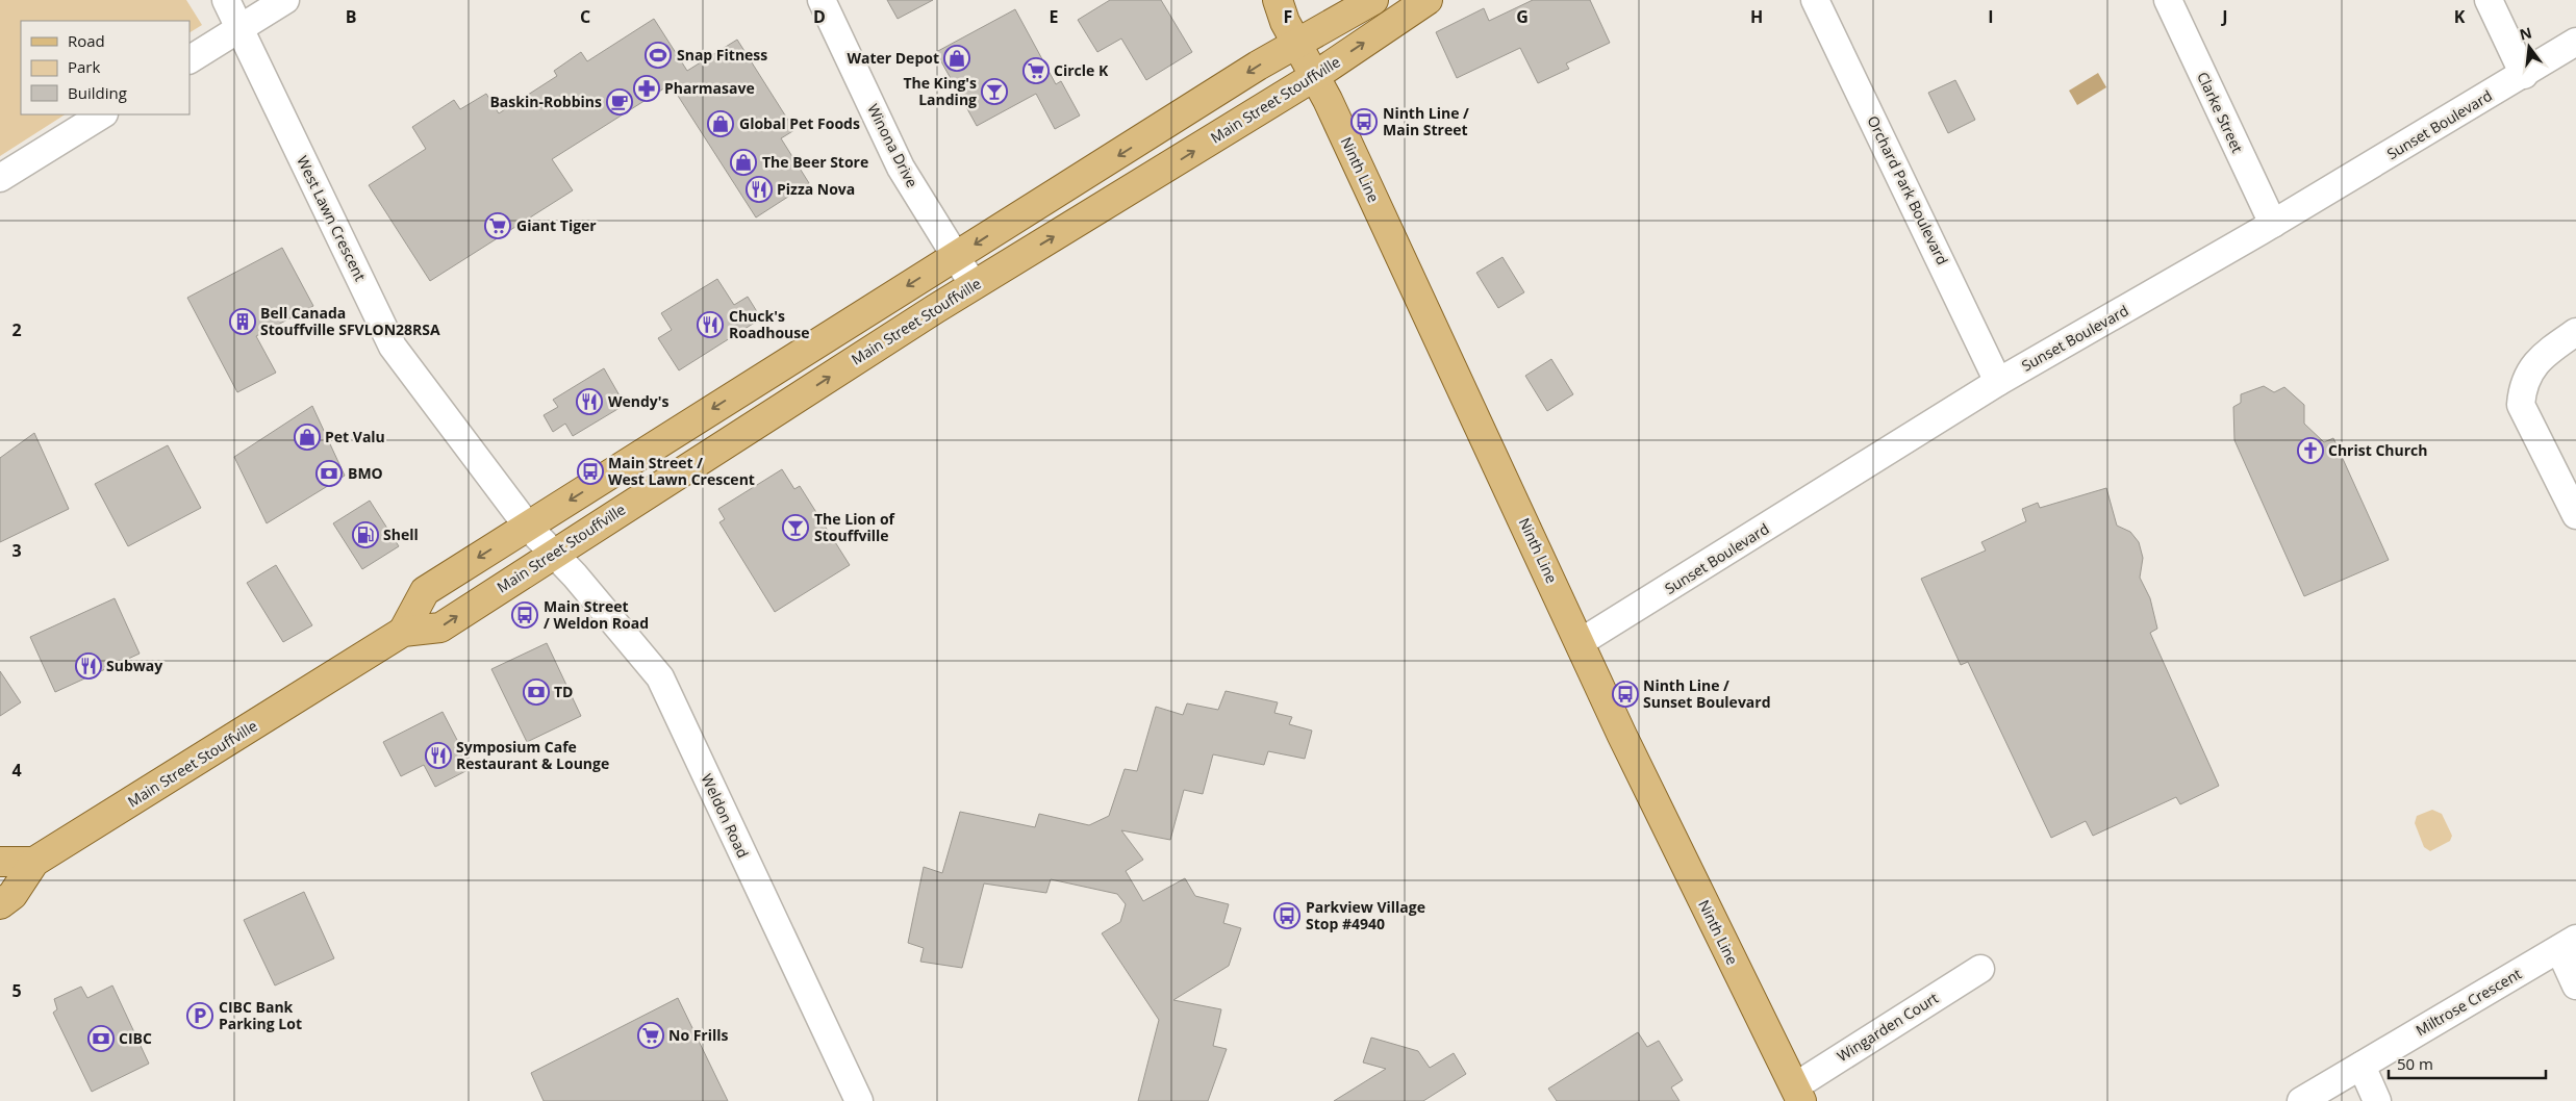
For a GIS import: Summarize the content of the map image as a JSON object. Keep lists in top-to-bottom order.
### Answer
{
  "streets": {
    "main road": ["Main Street Stouffville", "Ninth Line"],
    "street": [
      "Clarke Street",
      "Sunset Boulevard",
      "Winona Drive",
      "Orchard Park Boulevard",
      "West Lawn Crescent",
      "Weldon Road",
      "Miltrose Crescent",
      "Wingarden Court"
    ]
  },
  "crossings": [
    ["Main Street Stouffville", "Winona Drive"],
    ["Main Street Stouffville", "Ninth Line"],
    ["Main Street Stouffville", "West Lawn Crescent"],
    ["Main Street Stouffville", "Weldon Road"],
    ["Clarke Street", "Sunset Boulevard"],
    ["Sunset Boulevard", "Ninth Line"],
    ["Sunset Boulevard", "Orchard Park Boulevard"],
    ["Ninth Line", "Wingarden Court"],
    ["West Lawn Crescent", "Weldon Road"]
  ],
  "places": {
    "sports": ["Snap Fitness"],
    "shop": [
      "Water Depot",
      "Global Pet Foods",
      "The Beer Store",
      "Pet Valu"
    ],
    "supermarket": ["Circle K", "Giant Tiger", "No Frills"],
    "pharmacy": ["Pharmasave"],
    "bar": ["The King's Landing", "The Lion of Stouffville"],
    "cafe": ["Baskin-Robbins"],
    "bus stop": [
      "Ninth Line / Main Street",
      "Main Street / West Lawn Crescent",
      "Main Street / Weldon Road",
      "Ninth Line / Sunset Boulevard",
      "Parkview Village Stop #4940"
    ],
    "restaurant": [
      "Pizza Nova",
      "Chuck's Roadhouse",
      "Wendy's",
      "Subway",
      "Symposium Cafe Restaurant & Lounge"
    ],
    "building": ["Bell Canada Stouffville SFVLON28RSA"],
    "church": ["Christ Church"],
    "bank": ["BMO", "TD", "CIBC"],
    "fuel station": ["Shell"],
    "parking": ["CIBC Bank Parking Lot"]
  },
  "legend": ["Road", "Park", "Building"],
  "scale_bar": "50 m",
  "north": "top",
  "grid": {
    "columns": [
      "B",
      "C",
      "D",
      "E",
      "F",
      "G",
      "H",
      "I",
      "J",
      "K"
    ],
    "rows": [
      "2",
      "3",
      "4",
      "5"
    ]
  }
}
